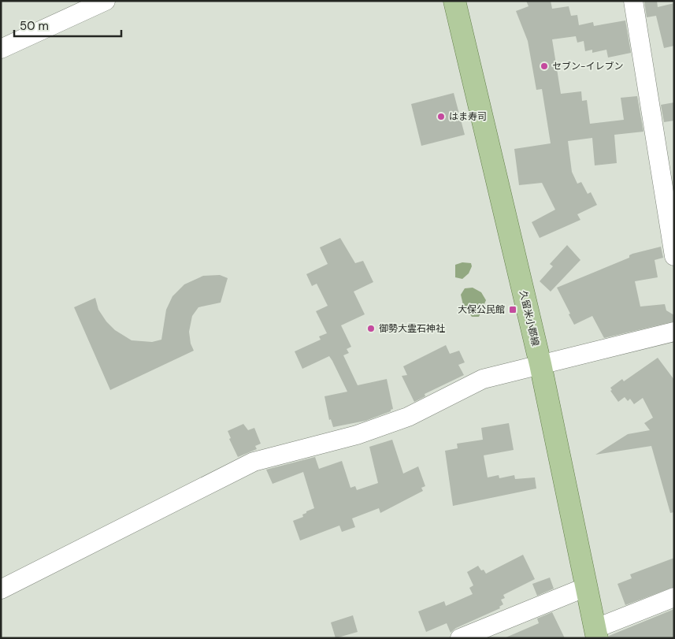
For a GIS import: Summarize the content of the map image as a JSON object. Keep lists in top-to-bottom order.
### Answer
{
  "streets": {
    "main road": ["久留米小郡線"]
  },
  "places": {
    "other": ["セブン-イレブン", "はま寿司", "御勢大霊石神社"],
    "transit": ["大保公民館"]
  },
  "scale_bar": "50 m"
}
